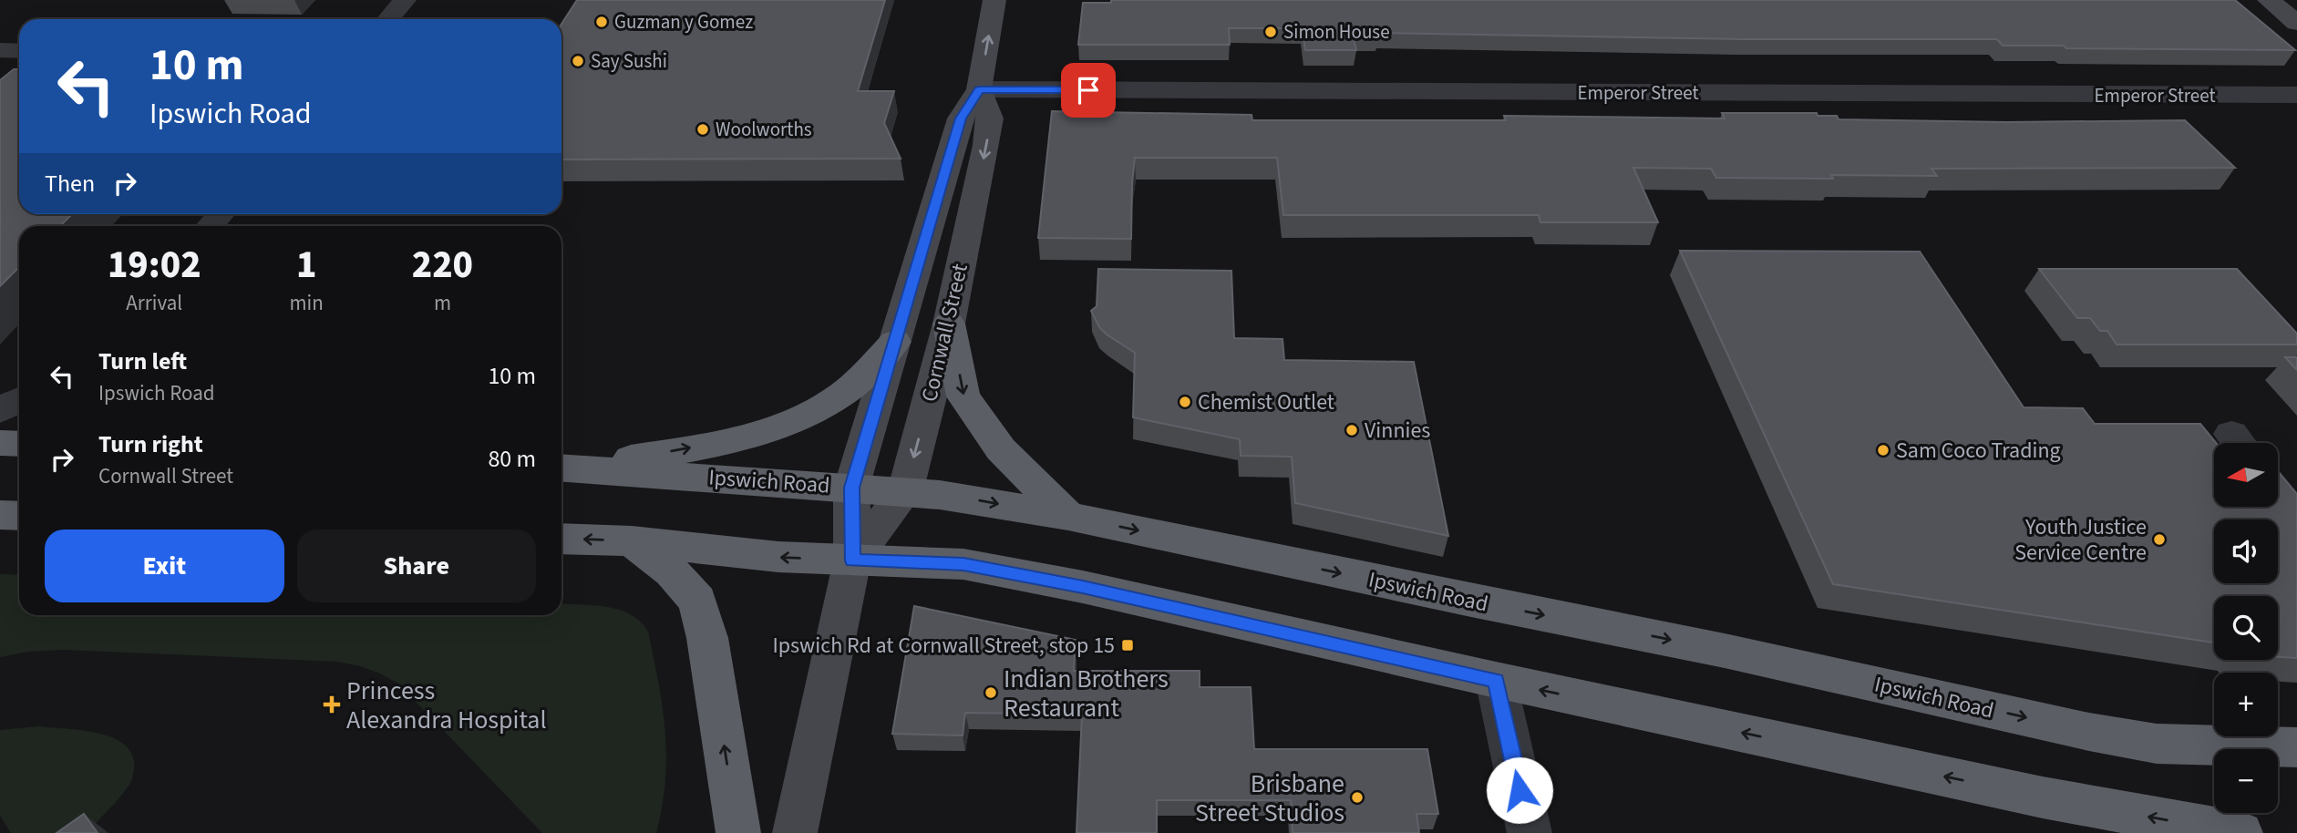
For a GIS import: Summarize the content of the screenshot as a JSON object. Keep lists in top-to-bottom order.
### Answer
{
  "streets": {
    "highway": ["Ipswich Road"],
    "main road": ["Cornwall Street"],
    "street": ["Emperor Street"]
  },
  "crossings": [
    ["Emperor Street", "Cornwall Street"],
    ["Cornwall Street", "Ipswich Road"]
  ],
  "places": {
    "other": [
      "Guzman y Gomez",
      "Simon House",
      "Say Sushi",
      "Woolworths",
      "Chemist Outlet",
      "Vinnies",
      "Sam Coco Trading",
      "Youth Justice Service Centre",
      "Indian Brothers Restaurant",
      "Brisbane Street Studios"
    ],
    "transit": ["Ipswich Rd at Cornwall Street, stop 15"],
    "health": ["Princess Alexandra Hospital"]
  },
  "north": "left",
  "page": {
    "turn": ["10 m", "Ipswich Road"],
    "then": "Then",
    "eta": [
      "19:02",
      "Arrival",
      "1",
      "min",
      "220",
      "m"
    ],
    "list": [
      {
        "name": "Turn left",
        "note": "Ipswich Road",
        "value": "10 m"
      },
      {
        "name": "Turn right",
        "note": "Cornwall Street",
        "value": "80 m"
      }
    ],
    "map_buttons": ["+", "−"],
    "buttons": ["Exit", "Share"]
  }
}
